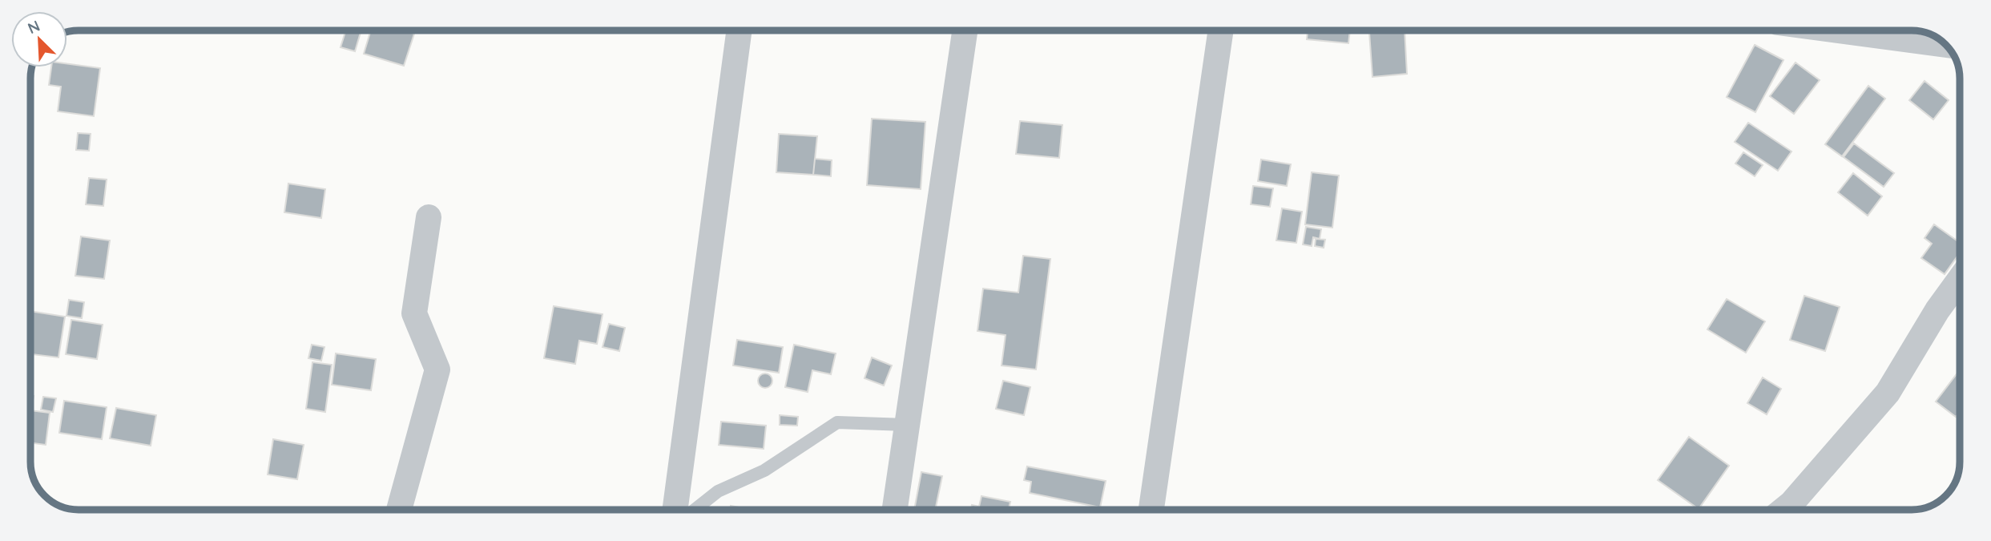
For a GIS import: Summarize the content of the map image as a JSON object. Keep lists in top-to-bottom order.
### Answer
{
  "north": "top left"
}
